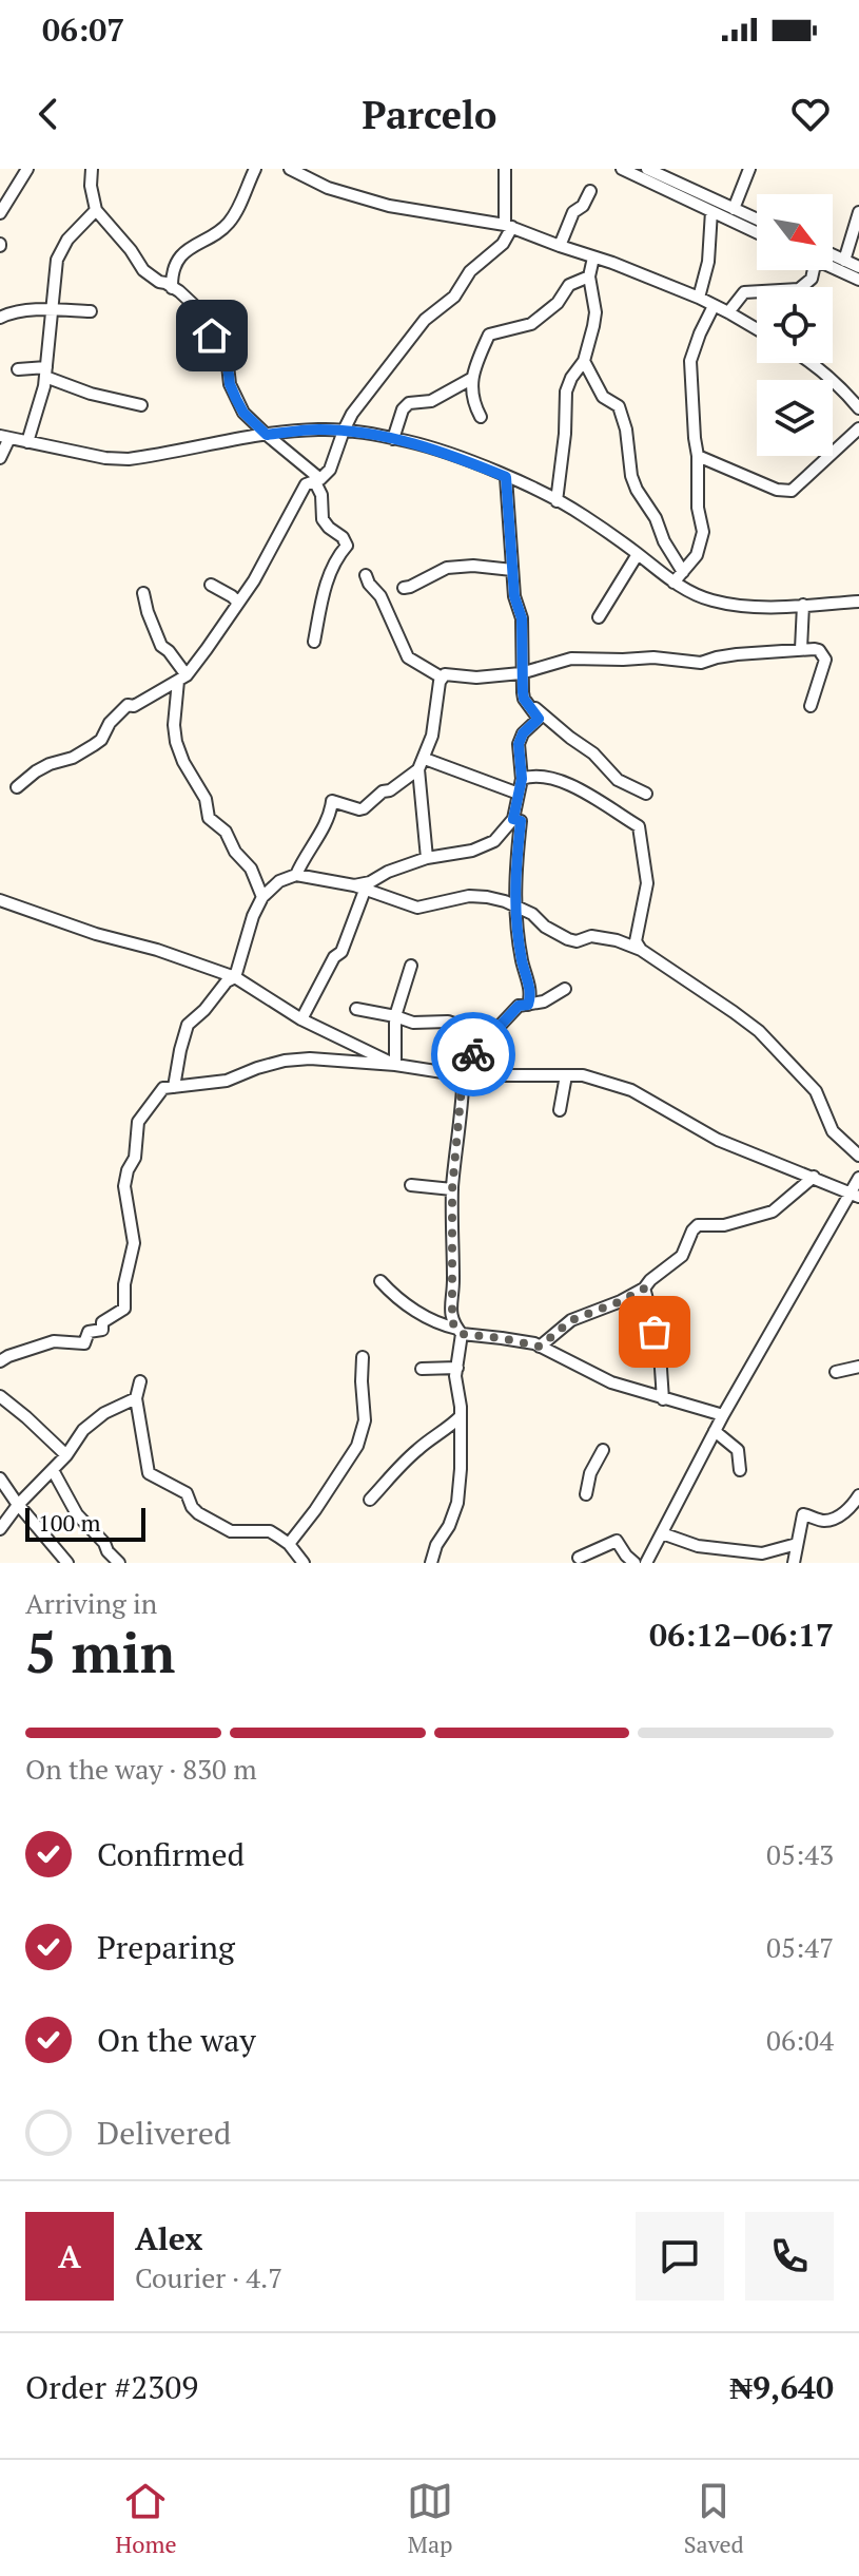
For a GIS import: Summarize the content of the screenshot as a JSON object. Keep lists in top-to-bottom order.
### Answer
{
  "scale_bar": "100 m",
  "north": "bottom right",
  "page": {
    "status": "06:07",
    "header": "Parcelo",
    "scale": "100 m",
    "heading": ["5 min", "Arriving in", "06:12–06:17"],
    "panel": [
      "Alex",
      "Courier · 4.7",
      "Order #2309",
      "₦9,640"
    ],
    "bar": "On the way · 830 m",
    "list": [
      ["Confirmed", "05:43"],
      ["Preparing", "05:47"],
      ["On the way", "06:04"],
      "Delivered"
    ],
    "round": "A",
    "tabs": ["Home", "Map", "Saved"]
  }
}
